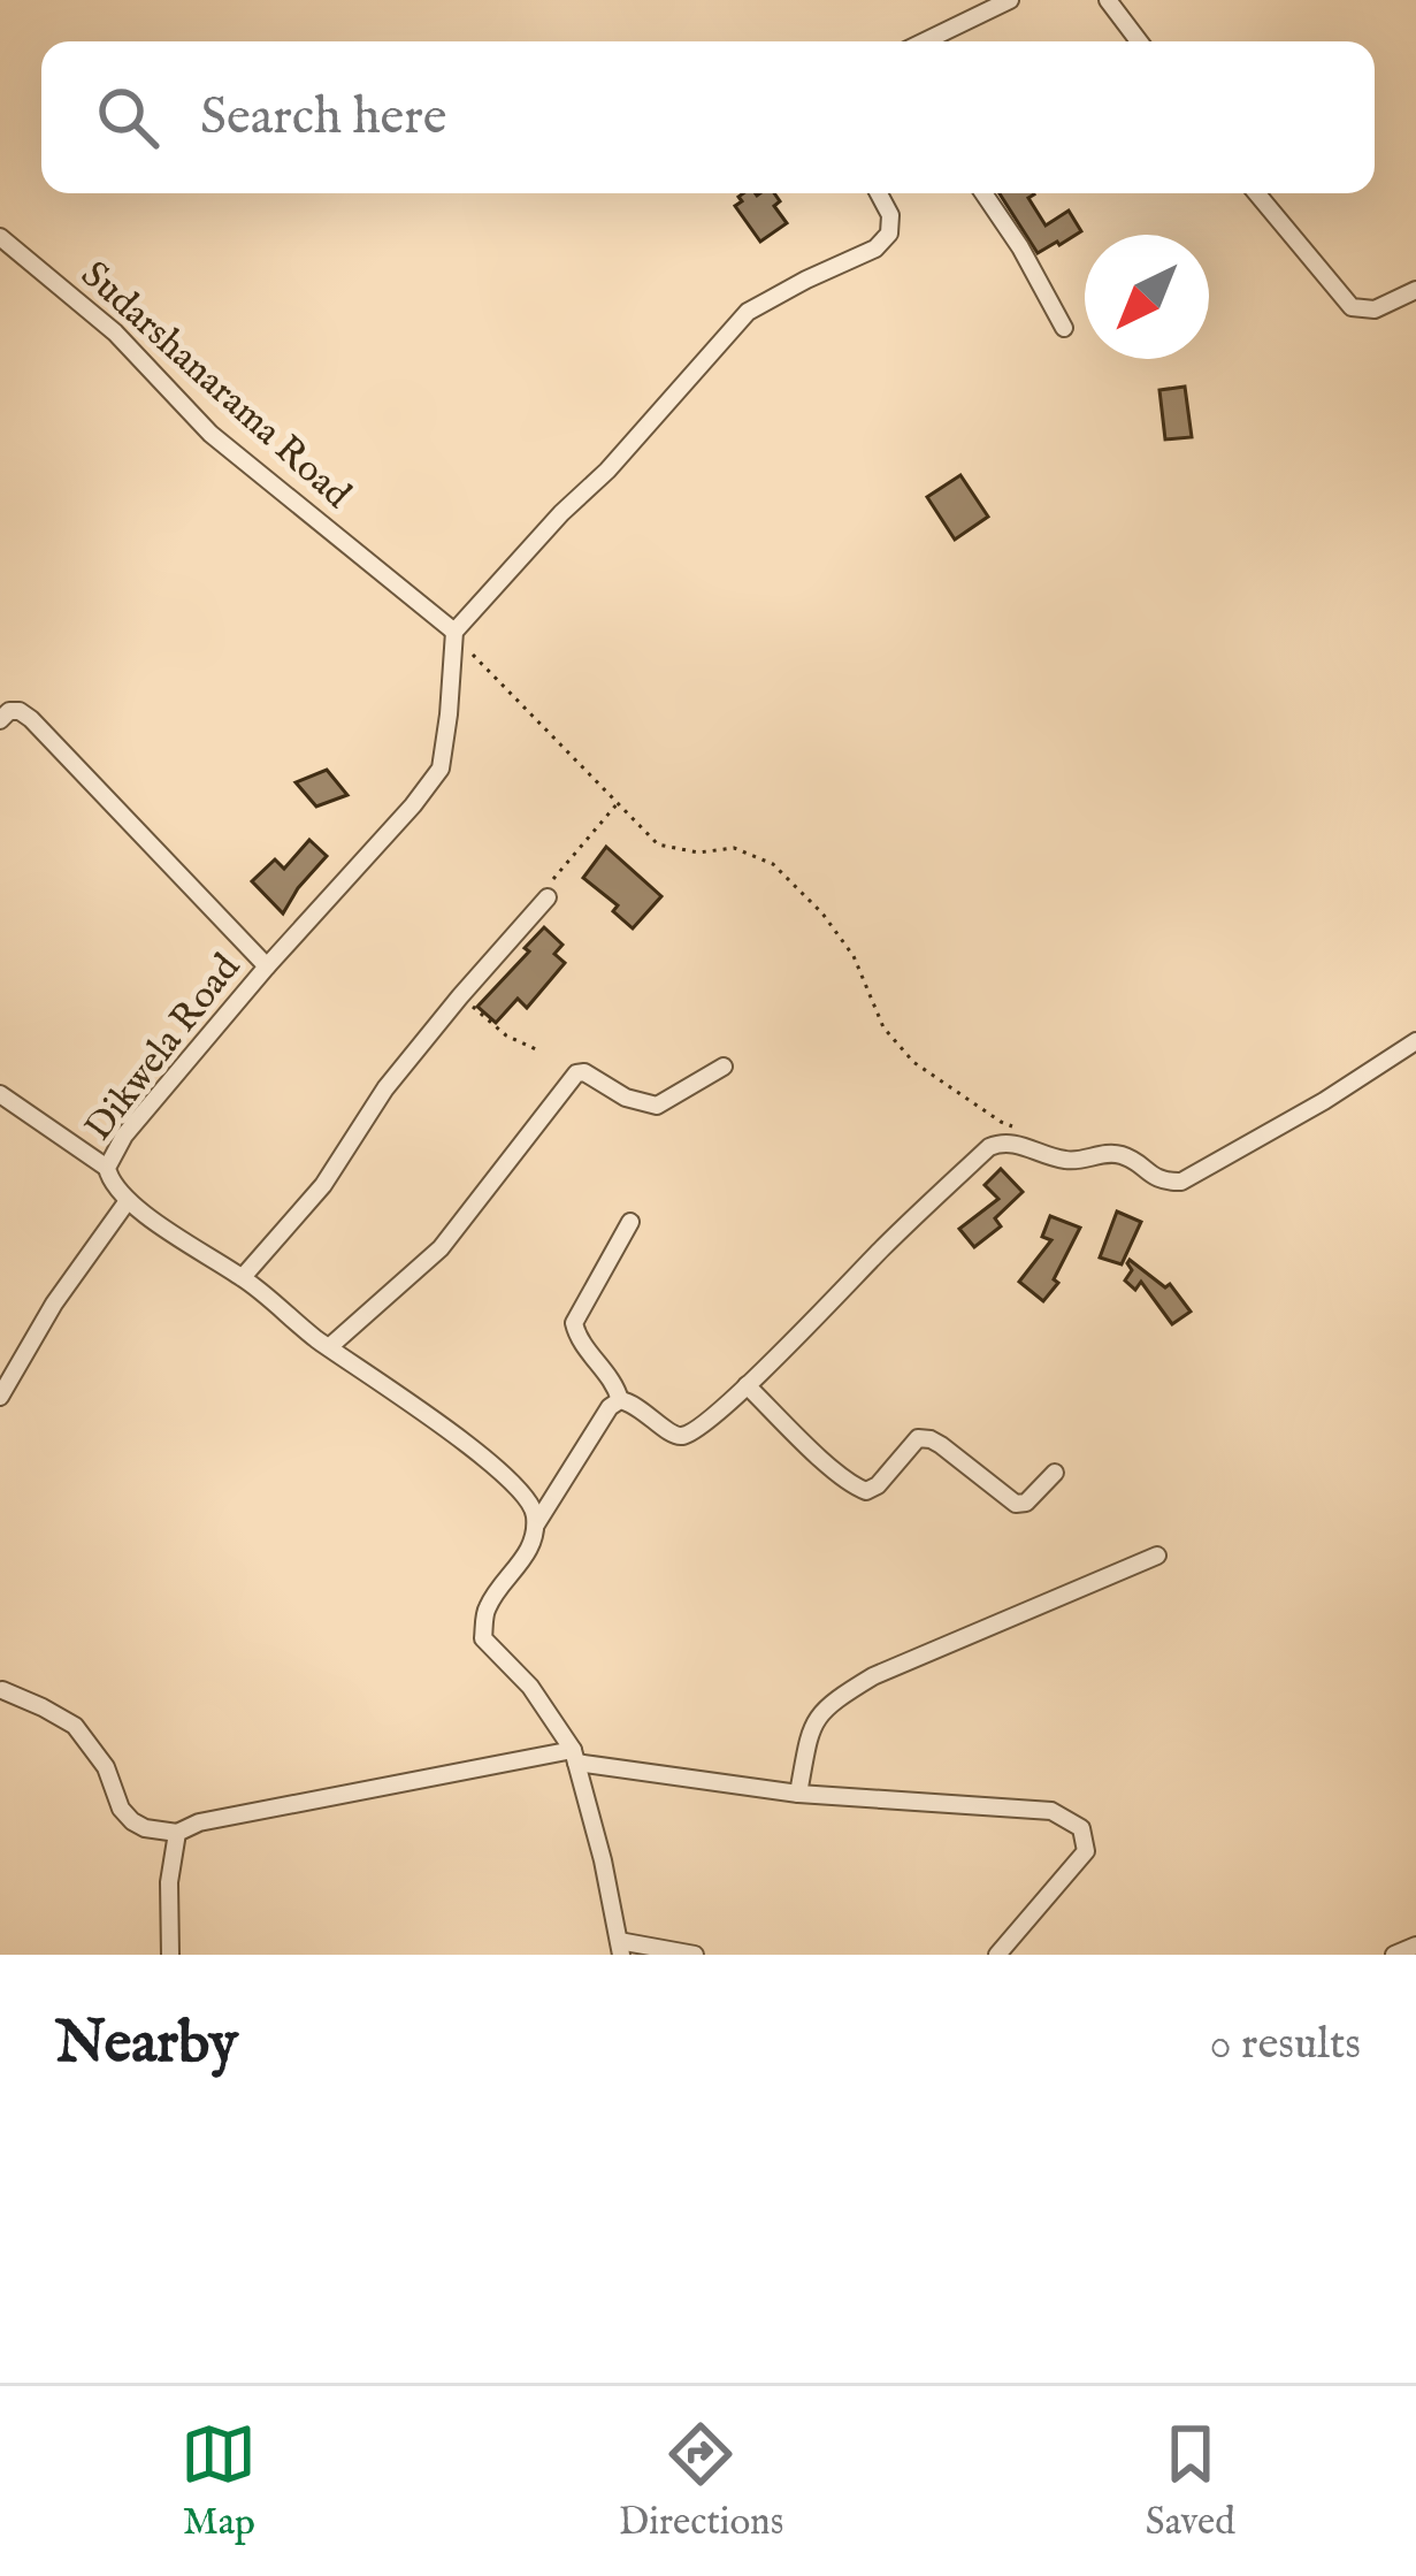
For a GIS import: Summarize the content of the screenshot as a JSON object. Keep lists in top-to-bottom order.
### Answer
{
  "streets": {
    "street": ["Sudarshanarama Road", "Dikwela Road"]
  },
  "crossings": [
    ["Sudarshanarama Road", "Dikwela Road"]
  ],
  "north": "bottom left",
  "page": {
    "search": "Search here",
    "heading": ["Nearby", "0 results"],
    "nav": ["Map", "Directions", "Saved"]
  }
}
